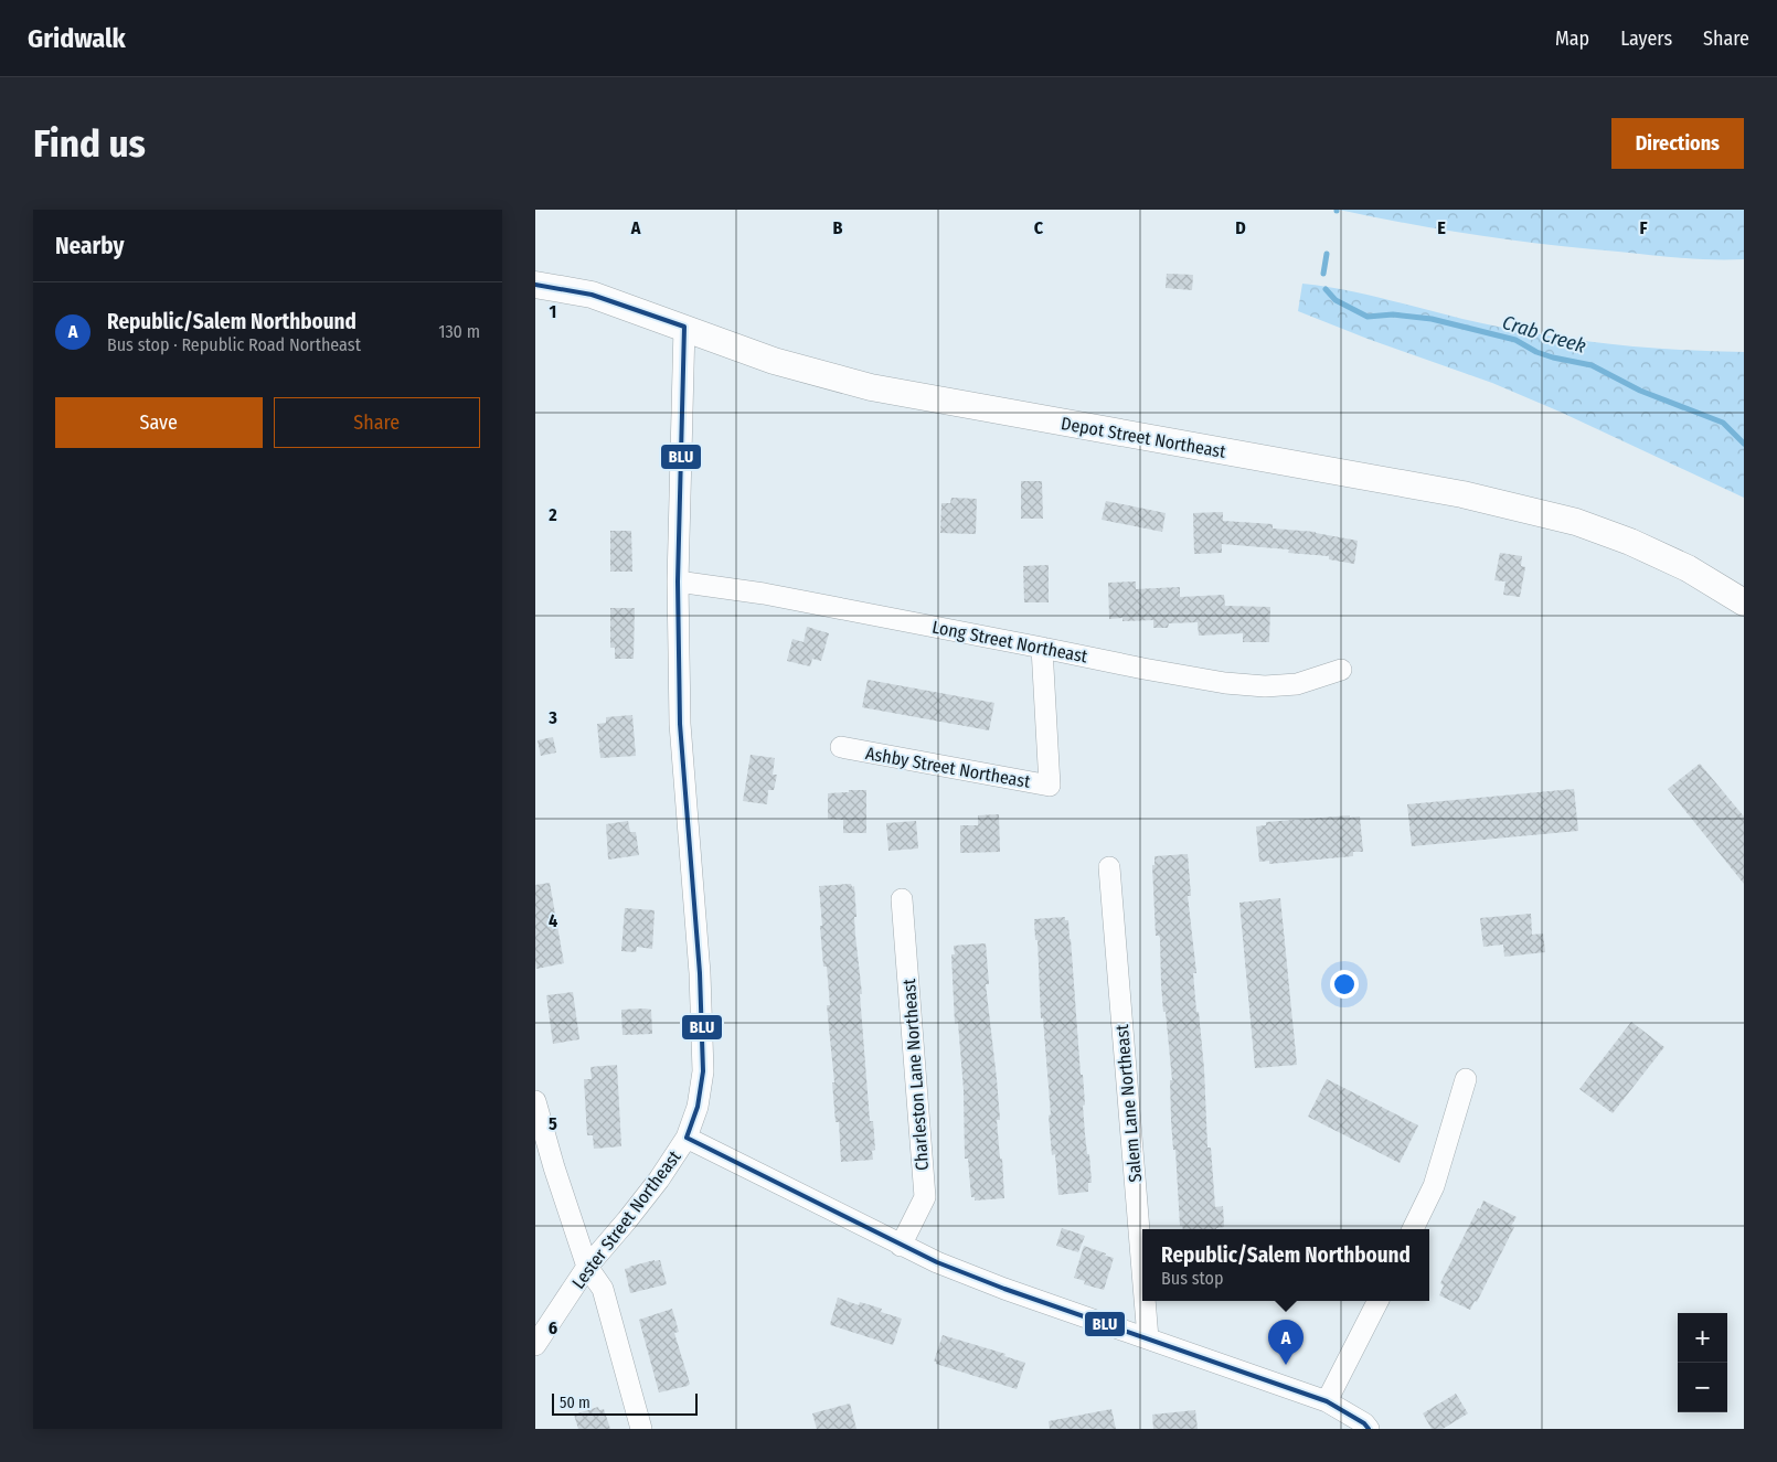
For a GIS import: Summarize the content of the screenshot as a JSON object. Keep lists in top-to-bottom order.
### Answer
{
  "streets": {
    "main road": ["Depot Street Northeast"],
    "street": [
      "Long Street Northeast",
      "Ashby Street Northeast",
      "Charleston Lane Northeast",
      "Salem Lane Northeast",
      "Lester Street Northeast"
    ]
  },
  "crossings": [
    ["Depot Street Northeast", "Lester Street Northeast"],
    ["Long Street Northeast", "Ashby Street Northeast"],
    ["Long Street Northeast", "Lester Street Northeast"]
  ],
  "water": ["Crab Creek"],
  "lines": ["transit line BLU"],
  "scale_bar": "50 m",
  "page": {
    "header": "Gridwalk",
    "nav": ["Map", "Layers", "Share"],
    "buttons": [
      "Directions",
      ["Save", "Share"]
    ],
    "title": "Find us",
    "heading": "Nearby",
    "list": [
      {
        "mark": "A",
        "name": "Republic/Salem Northbound",
        "note": "Bus stop · Republic Road Northeast",
        "value": "130 m"
      }
    ],
    "popup": ["Republic/Salem Northbound", "Bus stop"],
    "map_buttons": ["+", "−"],
    "pins": "A",
    "scale": "50 m"
  },
  "grid": {
    "columns": [
      "A",
      "B",
      "C",
      "D",
      "E",
      "F"
    ],
    "rows": [
      "1",
      "2",
      "3",
      "4",
      "5",
      "6"
    ]
  }
}
